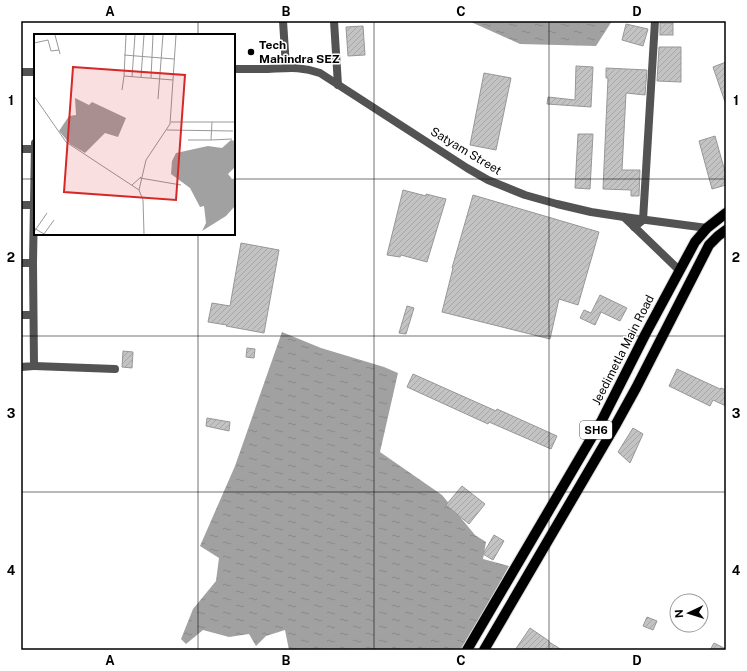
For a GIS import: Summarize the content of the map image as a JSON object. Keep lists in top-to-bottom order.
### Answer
{
  "streets": {
    "main road": ["Jeedimetla Main Road", "SH6"],
    "street": ["Satyam Street"]
  },
  "crossings": [
    ["Satyam Street", "Jeedimetla Main Road"]
  ],
  "places": ["Tech Mahindra SEZ"],
  "north": "left",
  "grid": {
    "columns": [
      "A",
      "B",
      "C",
      "D"
    ],
    "rows": [
      "1",
      "2",
      "3",
      "4"
    ]
  }
}
